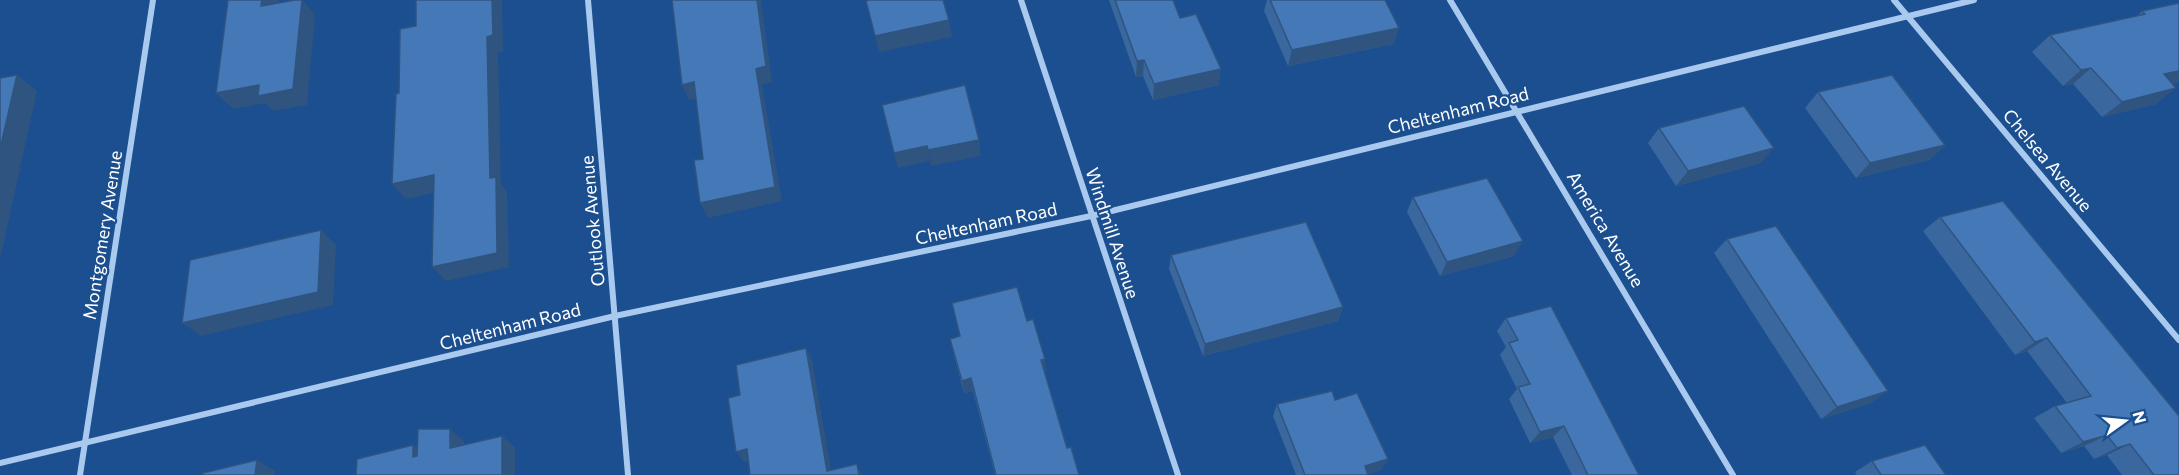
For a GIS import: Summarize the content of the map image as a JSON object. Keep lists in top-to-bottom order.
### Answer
{
  "streets": {
    "street": [
      "Cheltenham Road",
      "Chelsea Avenue",
      "Outlook Avenue",
      "America Avenue",
      "Windmill Avenue",
      "Montgomery Avenue"
    ]
  },
  "crossings": [
    ["Cheltenham Road", "Chelsea Avenue"],
    ["Cheltenham Road", "Outlook Avenue"],
    ["Cheltenham Road", "America Avenue"],
    ["Cheltenham Road", "Windmill Avenue"],
    ["Cheltenham Road", "Montgomery Avenue"]
  ],
  "north": "right"
}
